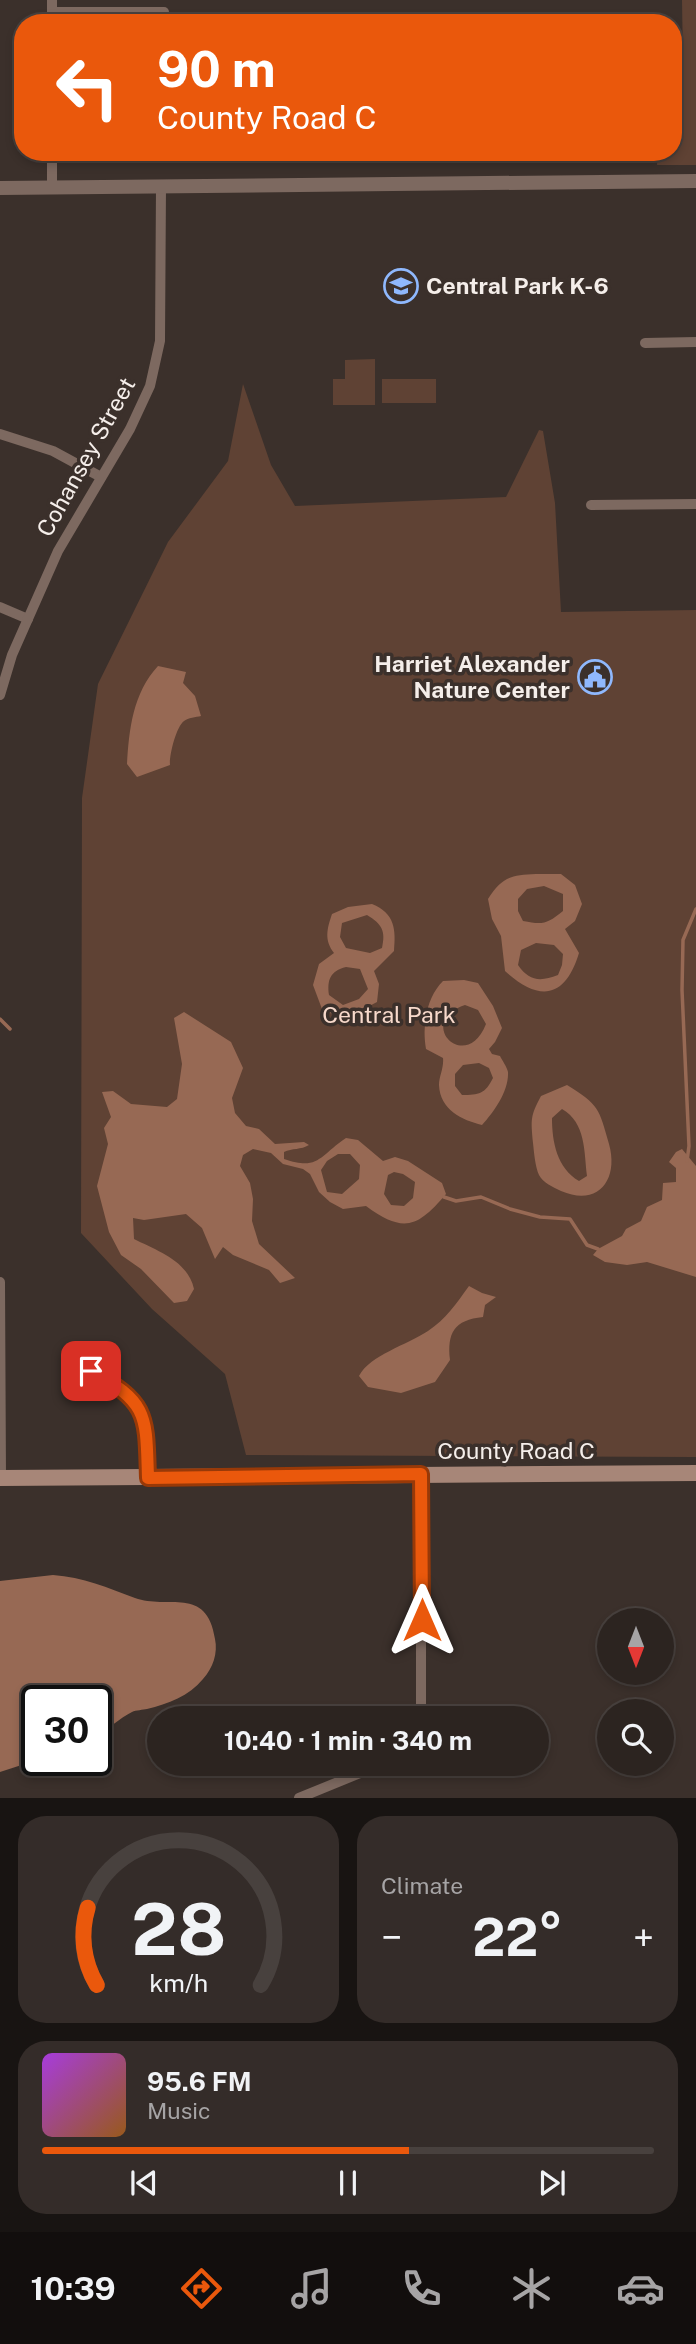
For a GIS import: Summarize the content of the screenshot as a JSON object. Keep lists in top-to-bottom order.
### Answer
{
  "streets": {
    "main road": ["County Road C"],
    "street": ["Cohansey Street"]
  },
  "parks": ["Central Park"],
  "places": {
    "school or university": ["Central Park K-6"],
    "public building": ["Harriet Alexander Nature Center"]
  },
  "north": "bottom",
  "page": {
    "turn": ["90 m", "County Road C"],
    "limit": "30",
    "trip": "10:40 · 1 min · 340 m",
    "tile": "Climate",
    "heat": ["−", "22°", "+"],
    "song": ["95.6 FM", "Music"],
    "tabs": "10:39",
    "gauge": ["28", "km/h"]
  }
}
